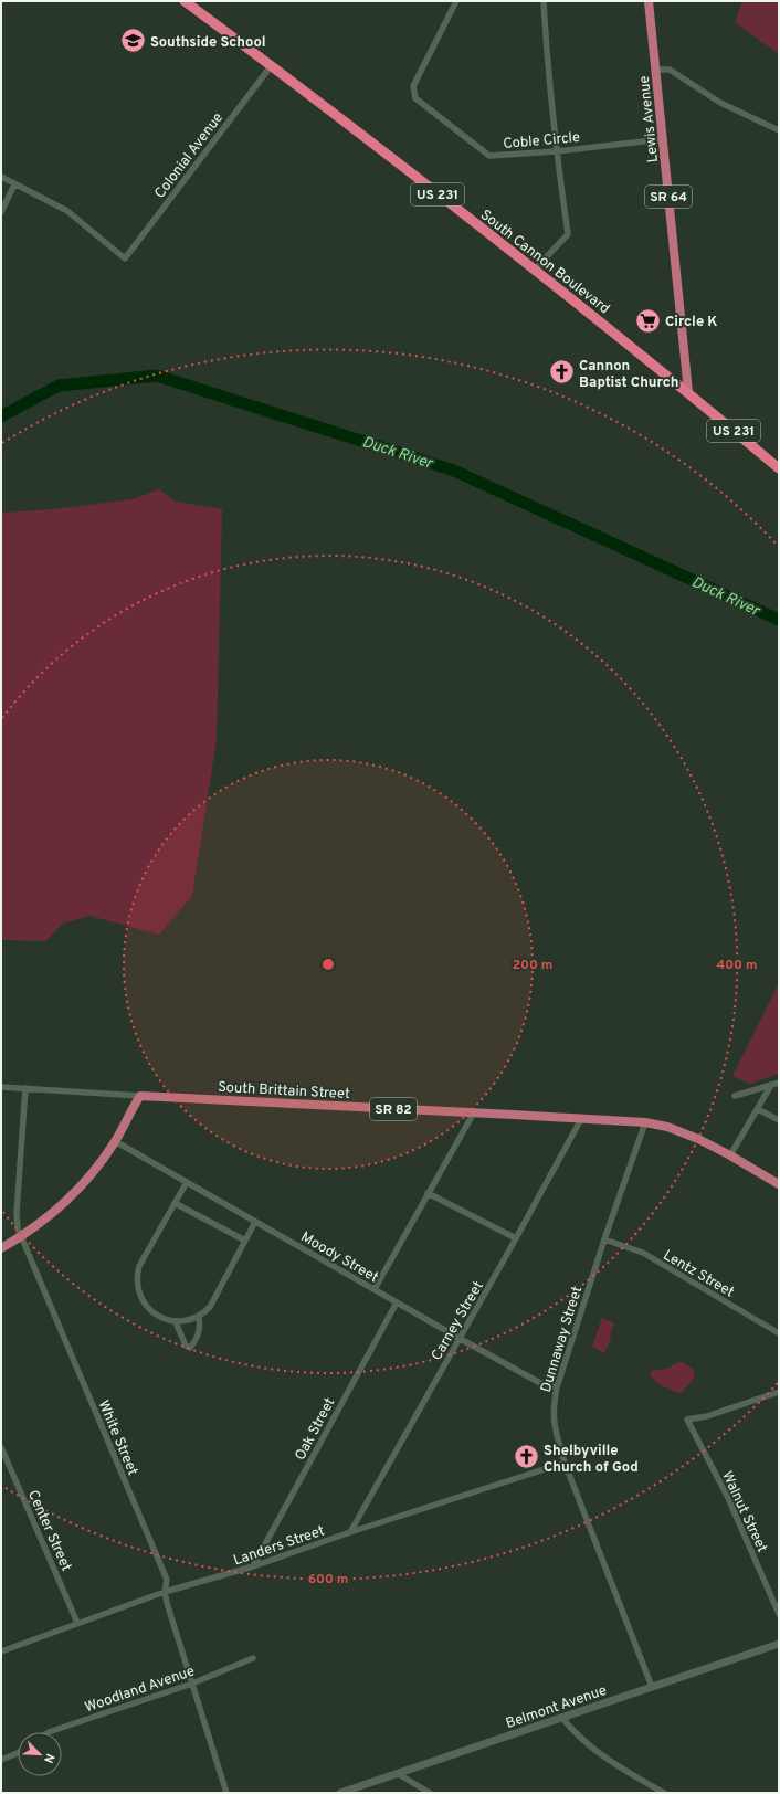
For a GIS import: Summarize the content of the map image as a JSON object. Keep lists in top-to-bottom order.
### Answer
{
  "streets": {
    "highway": ["US 231", "South Cannon Boulevard"],
    "main road": [
      "Lewis Avenue",
      "SR 64",
      "South Brittain Street",
      "SR 82",
      "Belmont Avenue"
    ],
    "street": [
      "Coble Circle",
      "Colonial Avenue",
      "Moody Street",
      "Lentz Street",
      "Carney Street",
      "Dunnaway Street",
      "Oak Street",
      "White Street",
      "Walnut Street",
      "Center Street",
      "Landers Street",
      "Woodland Avenue"
    ]
  },
  "crossings": [
    ["Lewis Avenue", "Coble Circle"],
    ["Lewis Avenue", "South Cannon Boulevard"],
    ["Colonial Avenue", "South Cannon Boulevard"],
    ["South Brittain Street", "SR 82"],
    ["South Brittain Street", "Carney Street"],
    ["South Brittain Street", "Dunnaway Street"],
    ["South Brittain Street", "White Street"],
    ["SR 82", "Dunnaway Street"],
    ["Moody Street", "Carney Street"],
    ["Moody Street", "Dunnaway Street"],
    ["Moody Street", "Oak Street"],
    ["Lentz Street", "Dunnaway Street"],
    ["Carney Street", "Landers Street"],
    ["Dunnaway Street", "Landers Street"],
    ["Dunnaway Street", "Belmont Avenue"],
    ["Oak Street", "Landers Street"],
    ["White Street", "Landers Street"],
    ["White Street", "Woodland Avenue"],
    ["Center Street", "Landers Street"]
  ],
  "water": ["Duck River"],
  "places": {
    "school or university": ["Southside School"],
    "supermarket": ["Circle K"],
    "church": ["Cannon Baptist Church", "Shelbyville Church of God"]
  },
  "north": "bottom right",
  "rings": ["200 m", "400 m", "600 m"]
}
